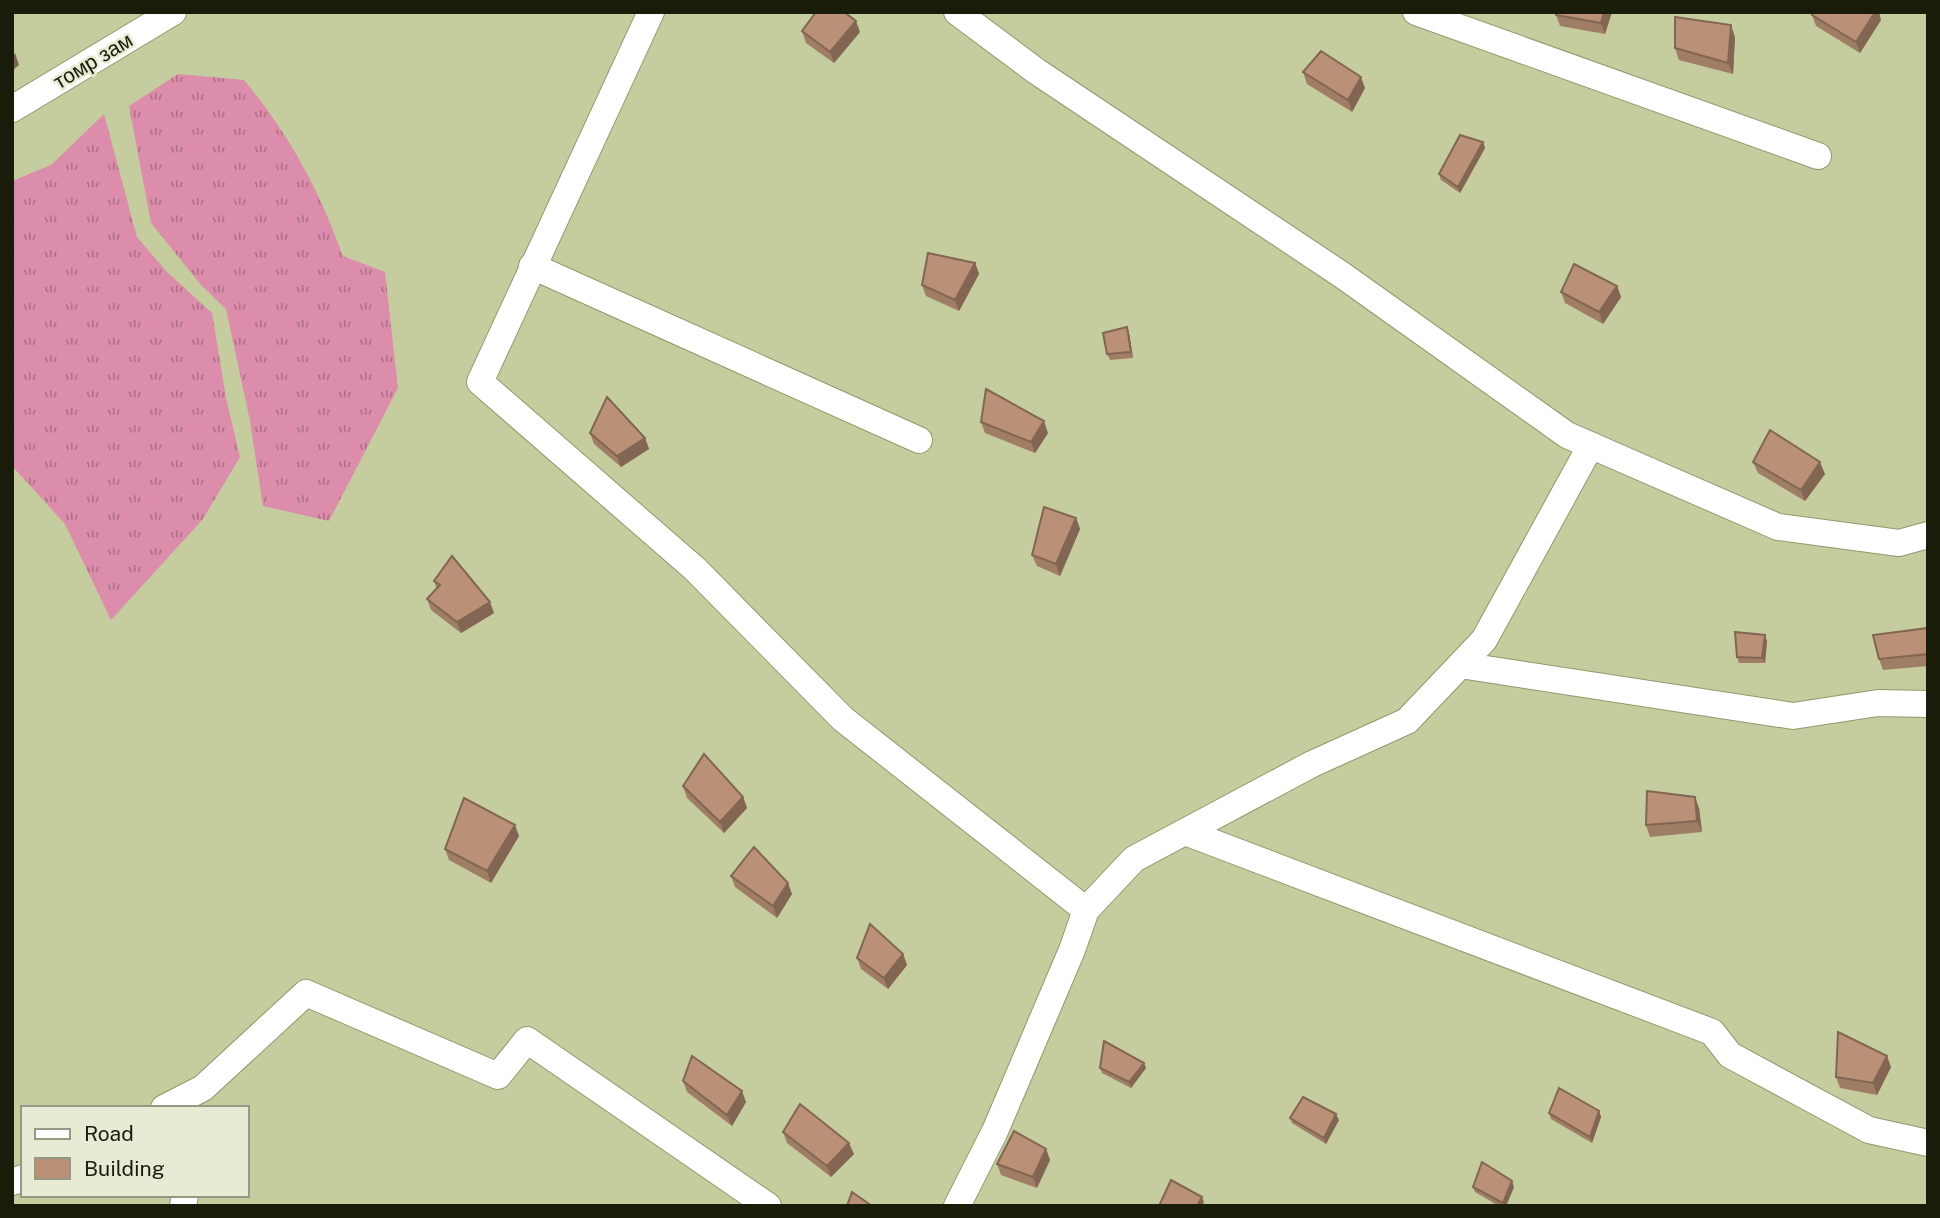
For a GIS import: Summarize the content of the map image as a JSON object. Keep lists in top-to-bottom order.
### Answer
{
  "streets": {
    "street": ["томр зам"]
  },
  "legend": ["Road", "Building"]
}
